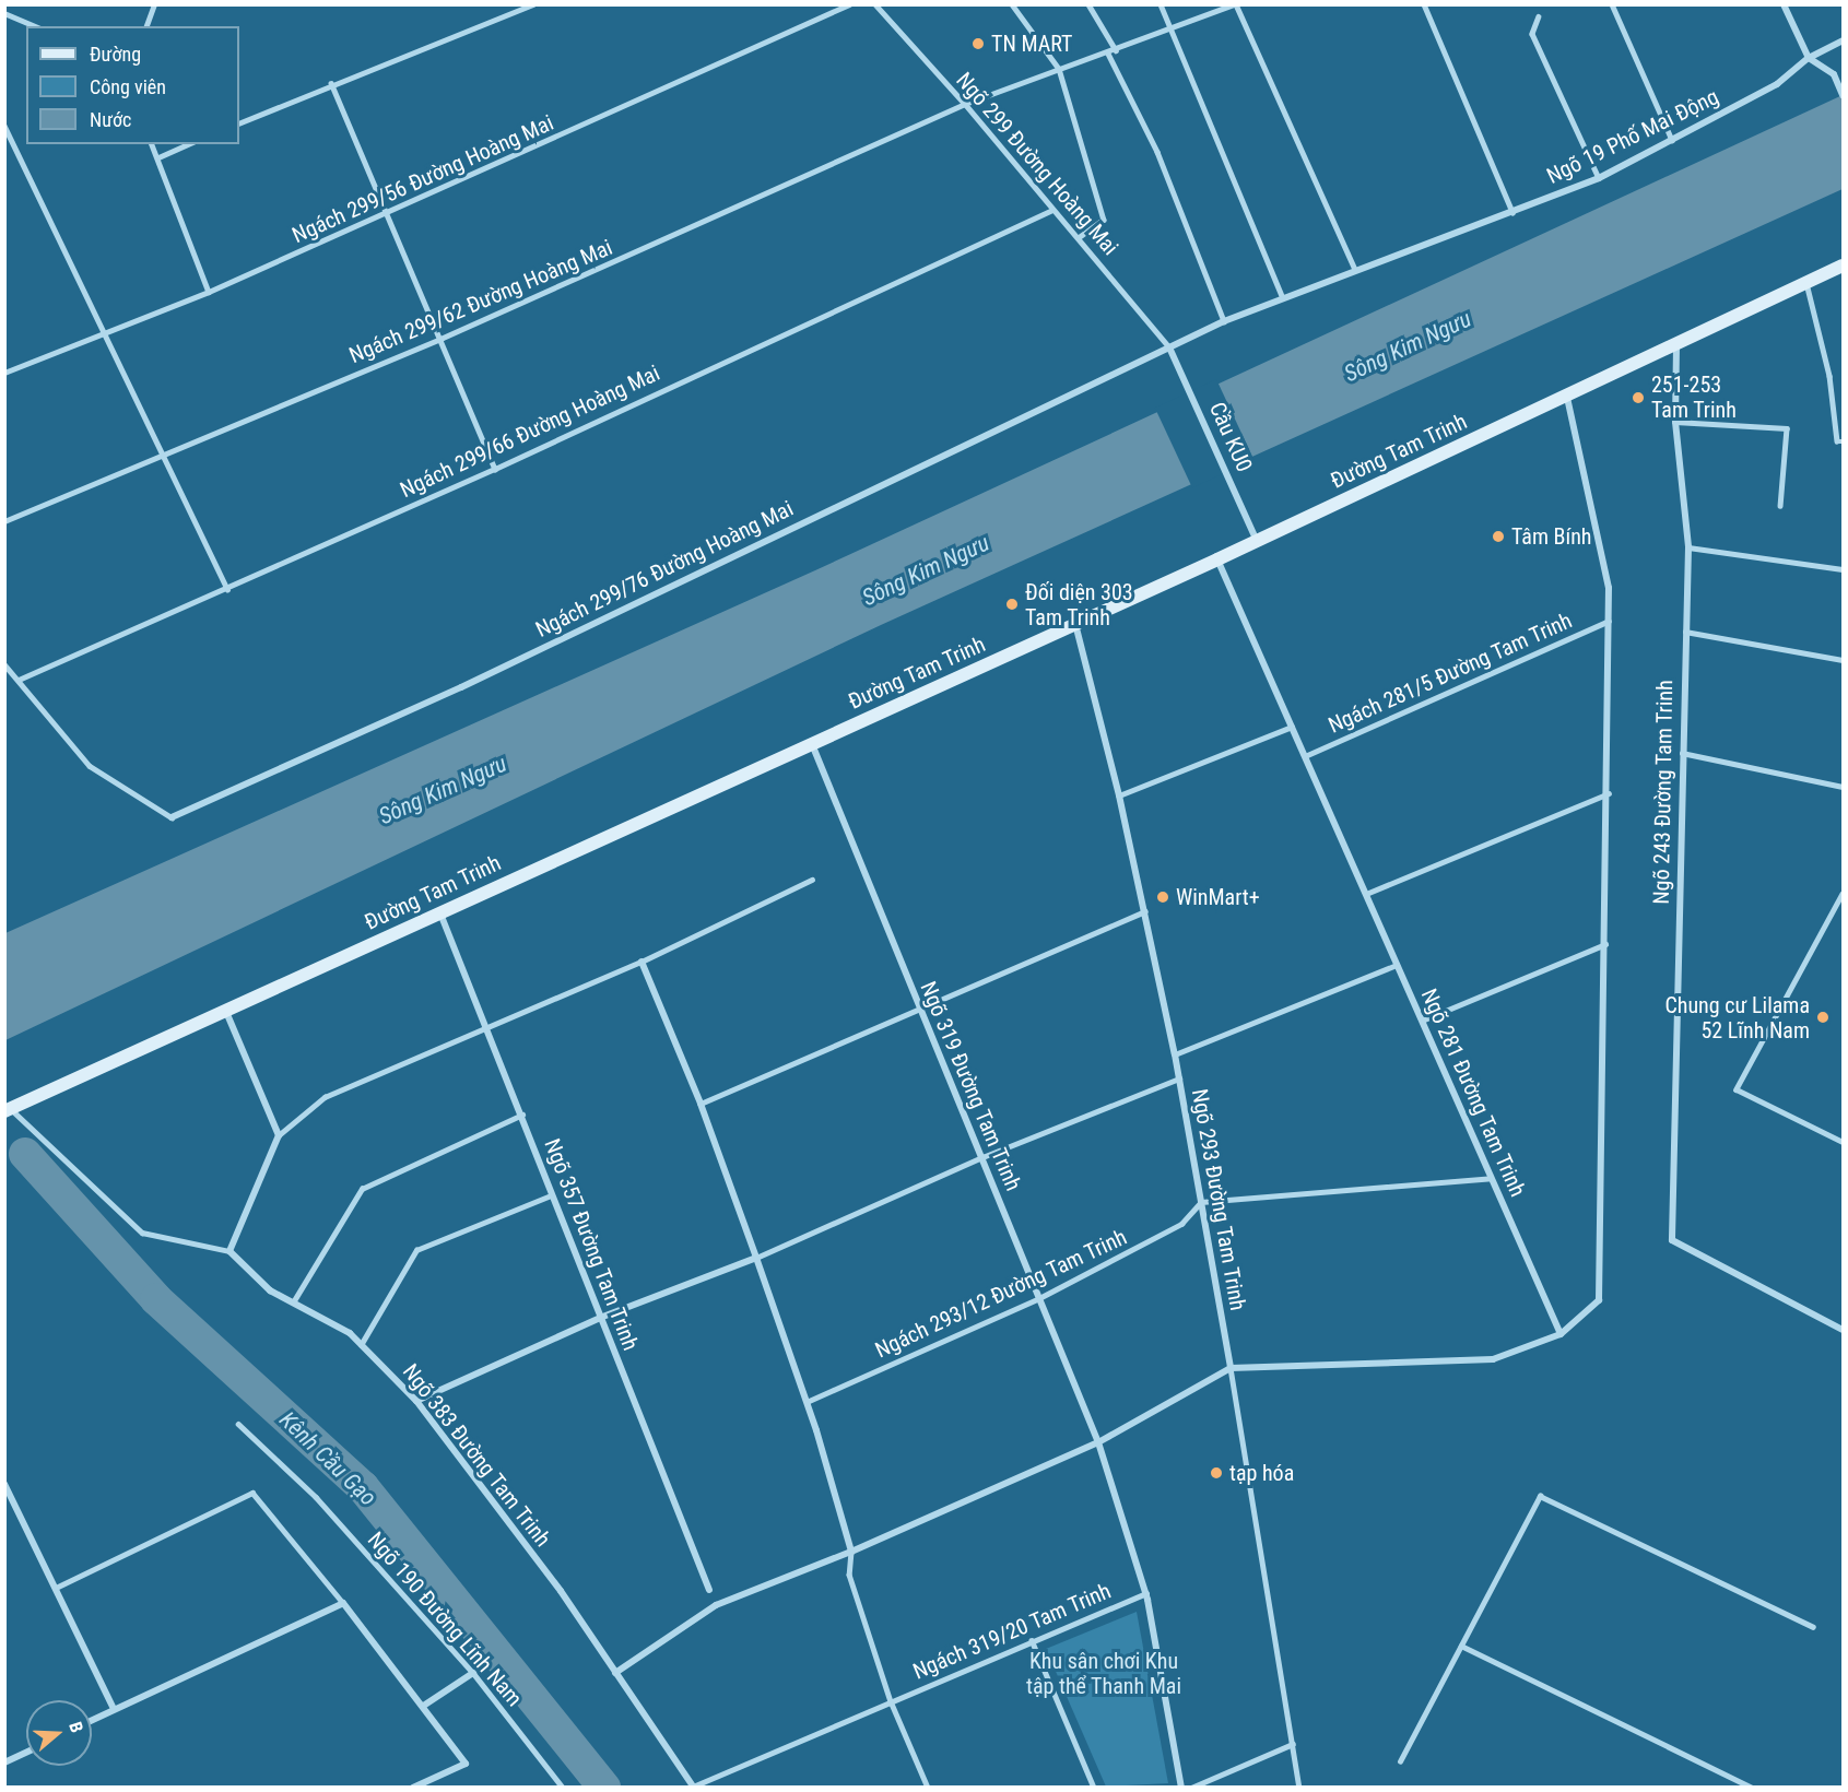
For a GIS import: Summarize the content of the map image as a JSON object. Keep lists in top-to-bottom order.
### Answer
{
  "streets": {
    "main road": ["Đường Tam Trinh"],
    "street": [
      "Ngõ 19 Phố Mai Động",
      "Cầu KU0",
      "Ngách 299/76 Đường Hoàng Mai",
      "Ngõ 243 Đường Tam Trinh",
      "Ngõ 319 Đường Tam Trinh",
      "Ngõ 281 Đường Tam Trinh",
      "Ngõ 293 Đường Tam Trinh",
      "Ngõ 357 Đường Tam Trinh",
      "Ngõ 383 Đường Tam Trinh"
    ],
    "lane": [
      "Ngõ 299 Đường Hoàng Mai",
      "Ngách 299/56 Đường Hoàng Mai",
      "Ngách 299/62 Đường Hoàng Mai",
      "Ngách 299/66 Đường Hoàng Mai",
      "Ngách 281/5 Đường Tam Trinh",
      "Ngách 293/12 Đường Tam Trinh",
      "Ngõ 190 Đường Lĩnh Nam",
      "Ngách 319/20 Tam Trinh"
    ]
  },
  "crossings": [
    ["Ngõ 19 Phố Mai Động", "Ngách 299/76 Đường Hoàng Mai"],
    ["Ngõ 299 Đường Hoàng Mai", "Ngách 299/62 Đường Hoàng Mai"],
    ["Ngõ 299 Đường Hoàng Mai", "Ngách 299/66 Đường Hoàng Mai"],
    ["Ngõ 299 Đường Hoàng Mai", "Cầu KU0"],
    ["Ngõ 299 Đường Hoàng Mai", "Ngách 299/76 Đường Hoàng Mai"],
    ["Cầu KU0", "Đường Tam Trinh"],
    ["Cầu KU0", "Ngách 299/76 Đường Hoàng Mai"],
    ["Đường Tam Trinh", "Ngõ 243 Đường Tam Trinh"],
    ["Đường Tam Trinh", "Ngõ 319 Đường Tam Trinh"],
    ["Đường Tam Trinh", "Ngõ 281 Đường Tam Trinh"],
    ["Đường Tam Trinh", "Ngõ 293 Đường Tam Trinh"],
    ["Đường Tam Trinh", "Ngõ 357 Đường Tam Trinh"],
    ["Ngách 281/5 Đường Tam Trinh", "Ngõ 281 Đường Tam Trinh"],
    ["Ngõ 319 Đường Tam Trinh", "Ngách 293/12 Đường Tam Trinh"],
    ["Ngõ 319 Đường Tam Trinh", "Ngách 319/20 Tam Trinh"],
    ["Ngõ 293 Đường Tam Trinh", "Ngách 293/12 Đường Tam Trinh"],
    ["Ngõ 383 Đường Tam Trinh", "Ngách 319/20 Tam Trinh"]
  ],
  "water": ["Sông Kim Ngưu", "Kênh Cầu Gạo"],
  "parks": ["Khu sân chơi Khu tập thể Thanh Mai"],
  "places": [
    "TN MART",
    "251-253 Tam Trinh",
    "Tâm Bính",
    "Đối diện 303 Tam Trinh",
    "WinMart+",
    "Chung cư Lilama 52 Lĩnh Nam",
    "tạp hóa"
  ],
  "legend": ["Đường", "Công viên", "Nước"],
  "north": "right"
}
